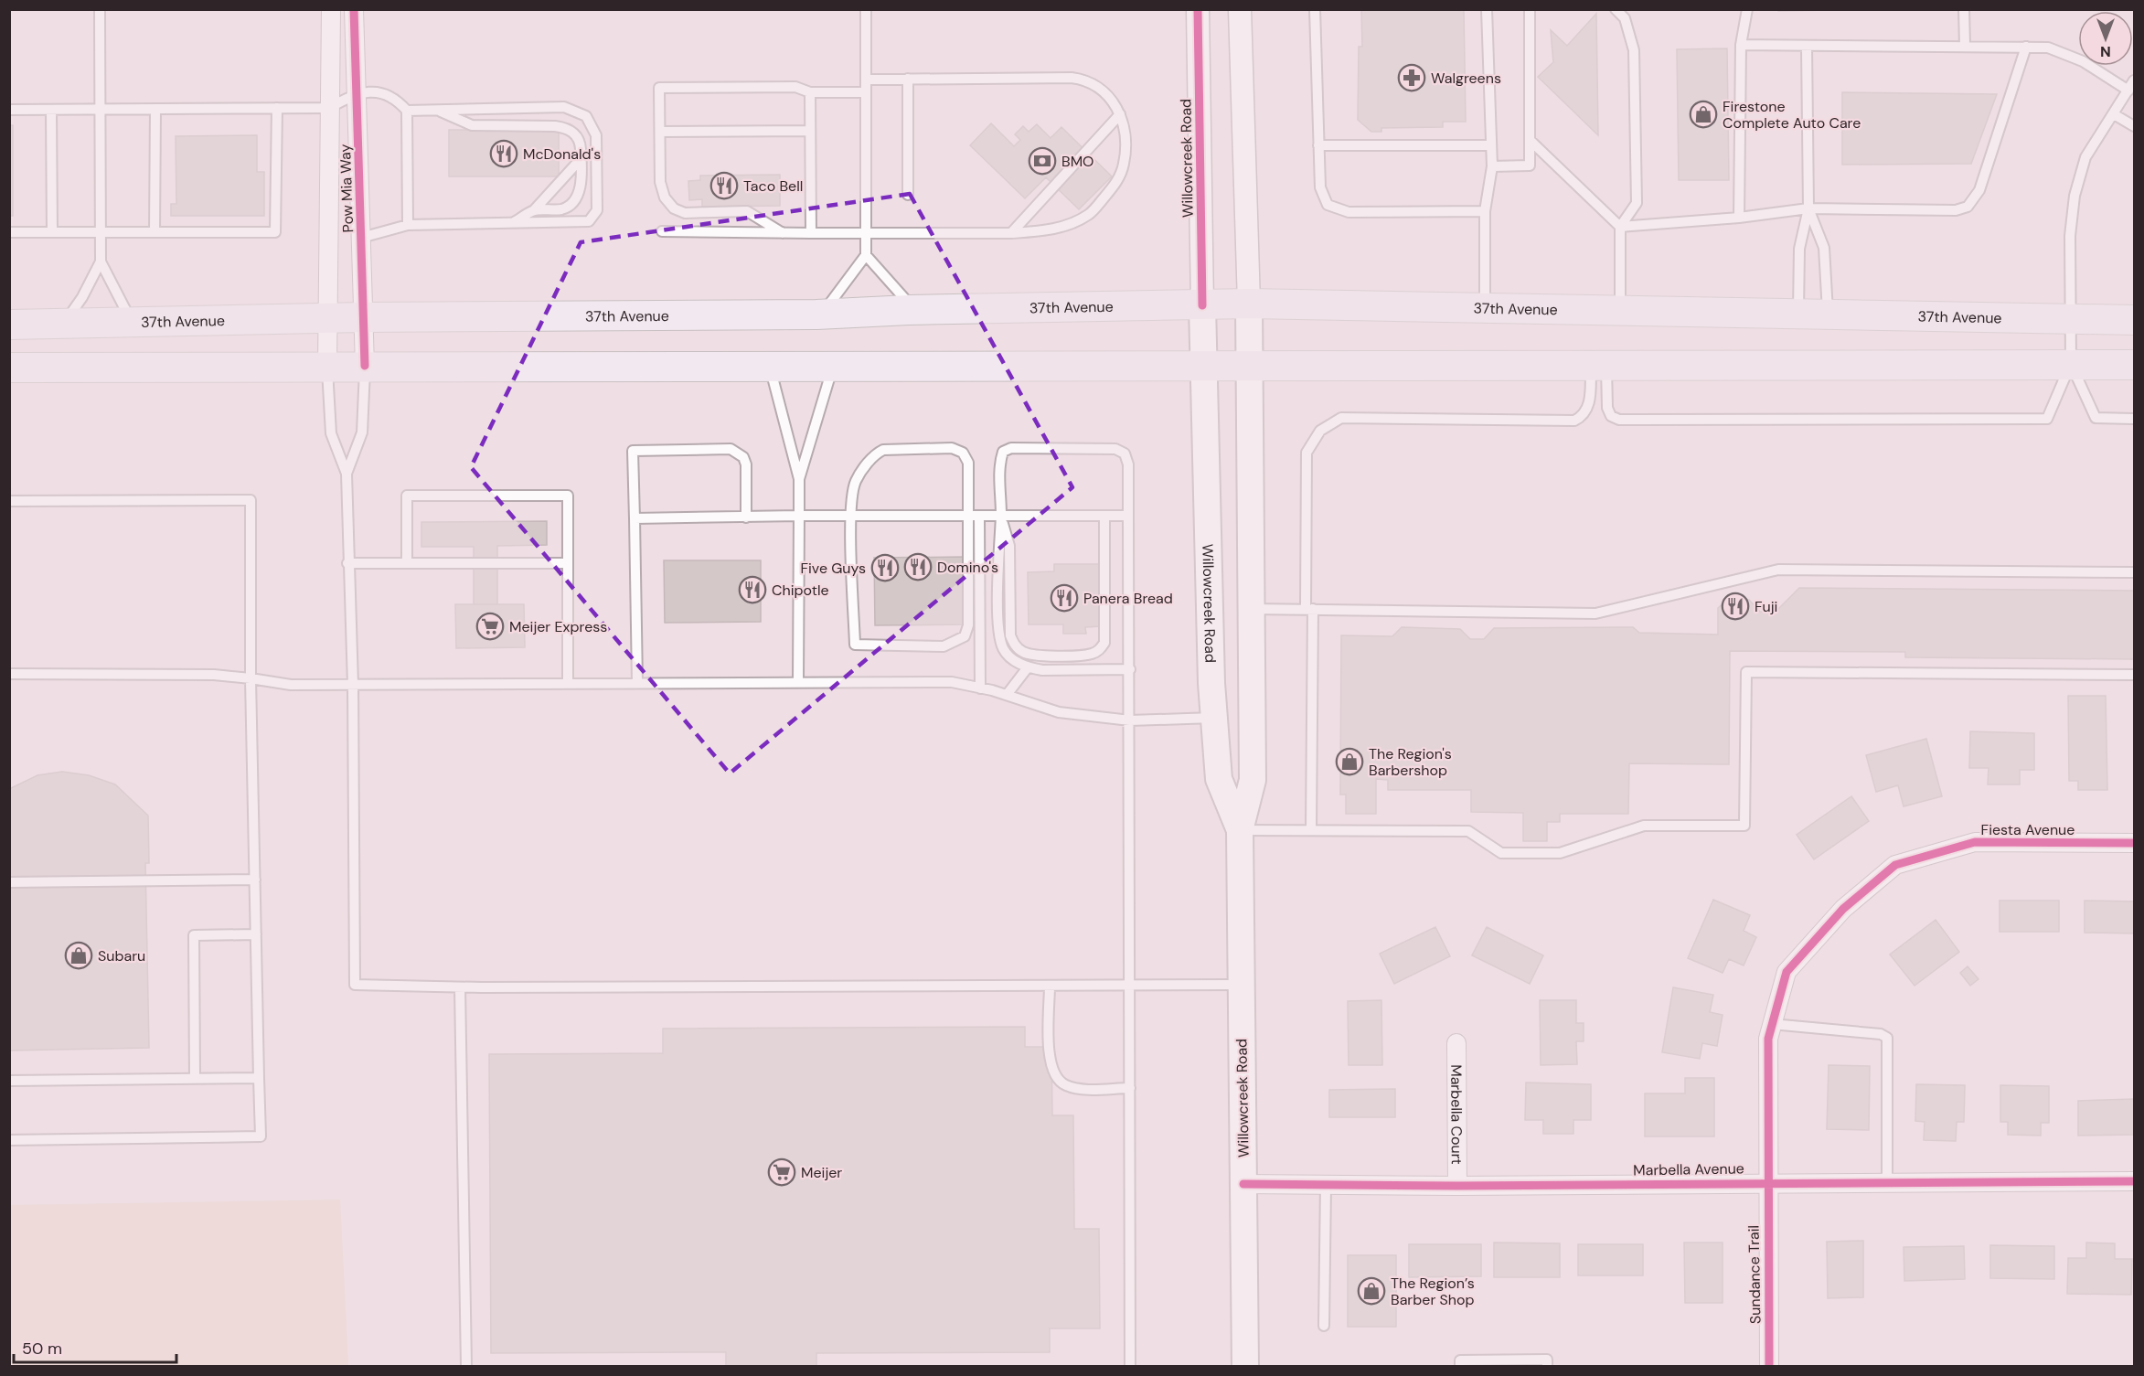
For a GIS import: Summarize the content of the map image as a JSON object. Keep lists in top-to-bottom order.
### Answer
{
  "streets": {
    "main road": ["Willowcreek Road", "37th Avenue"],
    "street": [
      "Pow Mia Way",
      "Fiesta Avenue",
      "Marbella Court",
      "Marbella Avenue",
      "Sundance Trail"
    ]
  },
  "crossings": [
    ["Willowcreek Road", "37th Avenue"],
    ["Willowcreek Road", "Marbella Avenue"],
    ["Pow Mia Way", "37th Avenue"],
    ["Fiesta Avenue", "Marbella Avenue"],
    ["Fiesta Avenue", "Sundance Trail"],
    ["Marbella Court", "Marbella Avenue"],
    ["Marbella Avenue", "Sundance Trail"]
  ],
  "places": {
    "pharmacy": ["Walgreens"],
    "shop": [
      "Firestone Complete Auto Care",
      "The Region's Barbershop",
      "Subaru",
      "The Region’s Barber Shop"
    ],
    "restaurant": [
      "McDonald's",
      "Taco Bell",
      "Domino's",
      "Five Guys",
      "Chipotle",
      "Panera Bread",
      "Fuji"
    ],
    "bank": ["BMO"],
    "supermarket": ["Meijer Express", "Meijer"]
  },
  "scale_bar": "50 m",
  "north": "bottom"
}
